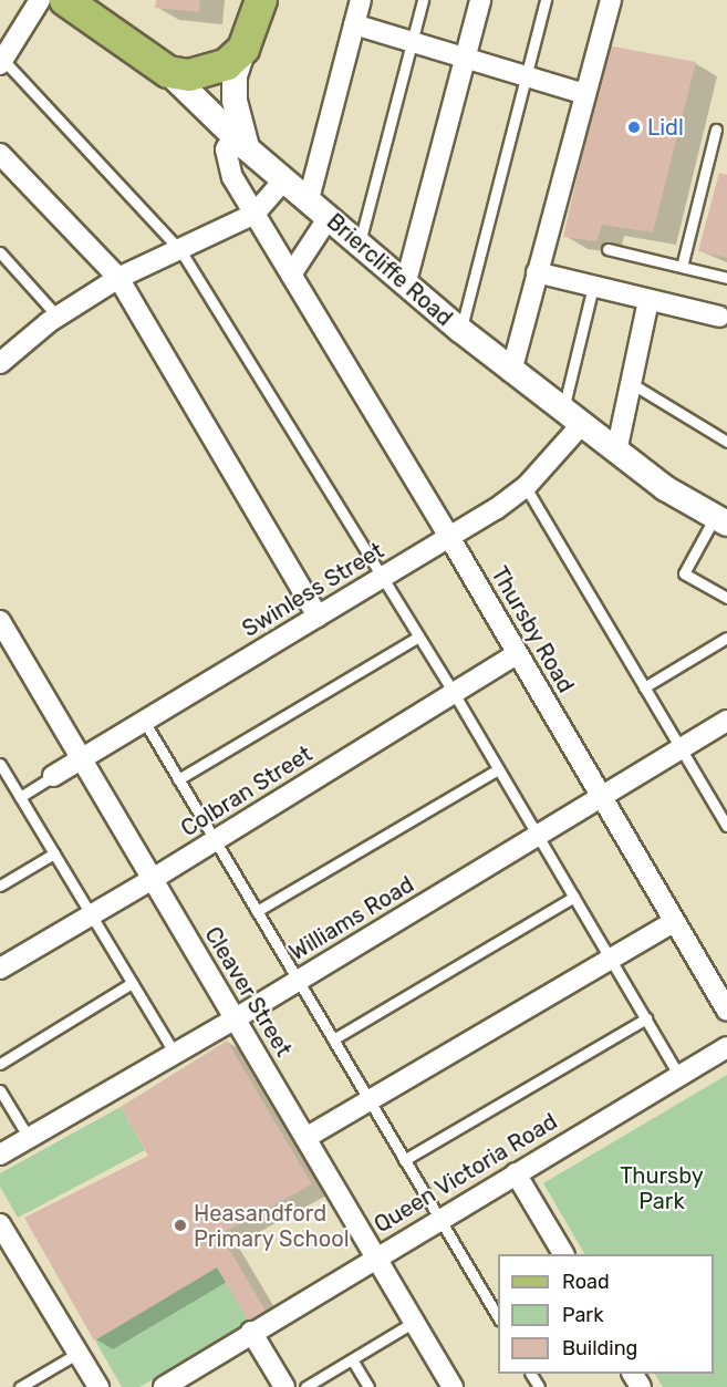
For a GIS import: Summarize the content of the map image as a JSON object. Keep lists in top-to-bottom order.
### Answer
{
  "streets": {
    "main road": ["Briercliffe Road"],
    "street": [
      "Swinless Street",
      "Thursby Road",
      "Colbran Street",
      "Williams Road",
      "Cleaver Street",
      "Queen Victoria Road"
    ]
  },
  "crossings": [
    ["Briercliffe Road", "Swinless Street"],
    ["Briercliffe Road", "Thursby Road"],
    ["Swinless Street", "Thursby Road"],
    ["Swinless Street", "Cleaver Street"],
    ["Thursby Road", "Colbran Street"],
    ["Thursby Road", "Williams Road"],
    ["Colbran Street", "Cleaver Street"],
    ["Williams Road", "Cleaver Street"],
    ["Cleaver Street", "Queen Victoria Road"]
  ],
  "parks": ["Thursby Park"],
  "places": ["Lidl", "Heasandford Primary School"],
  "legend": ["Road", "Park", "Building"]
}
